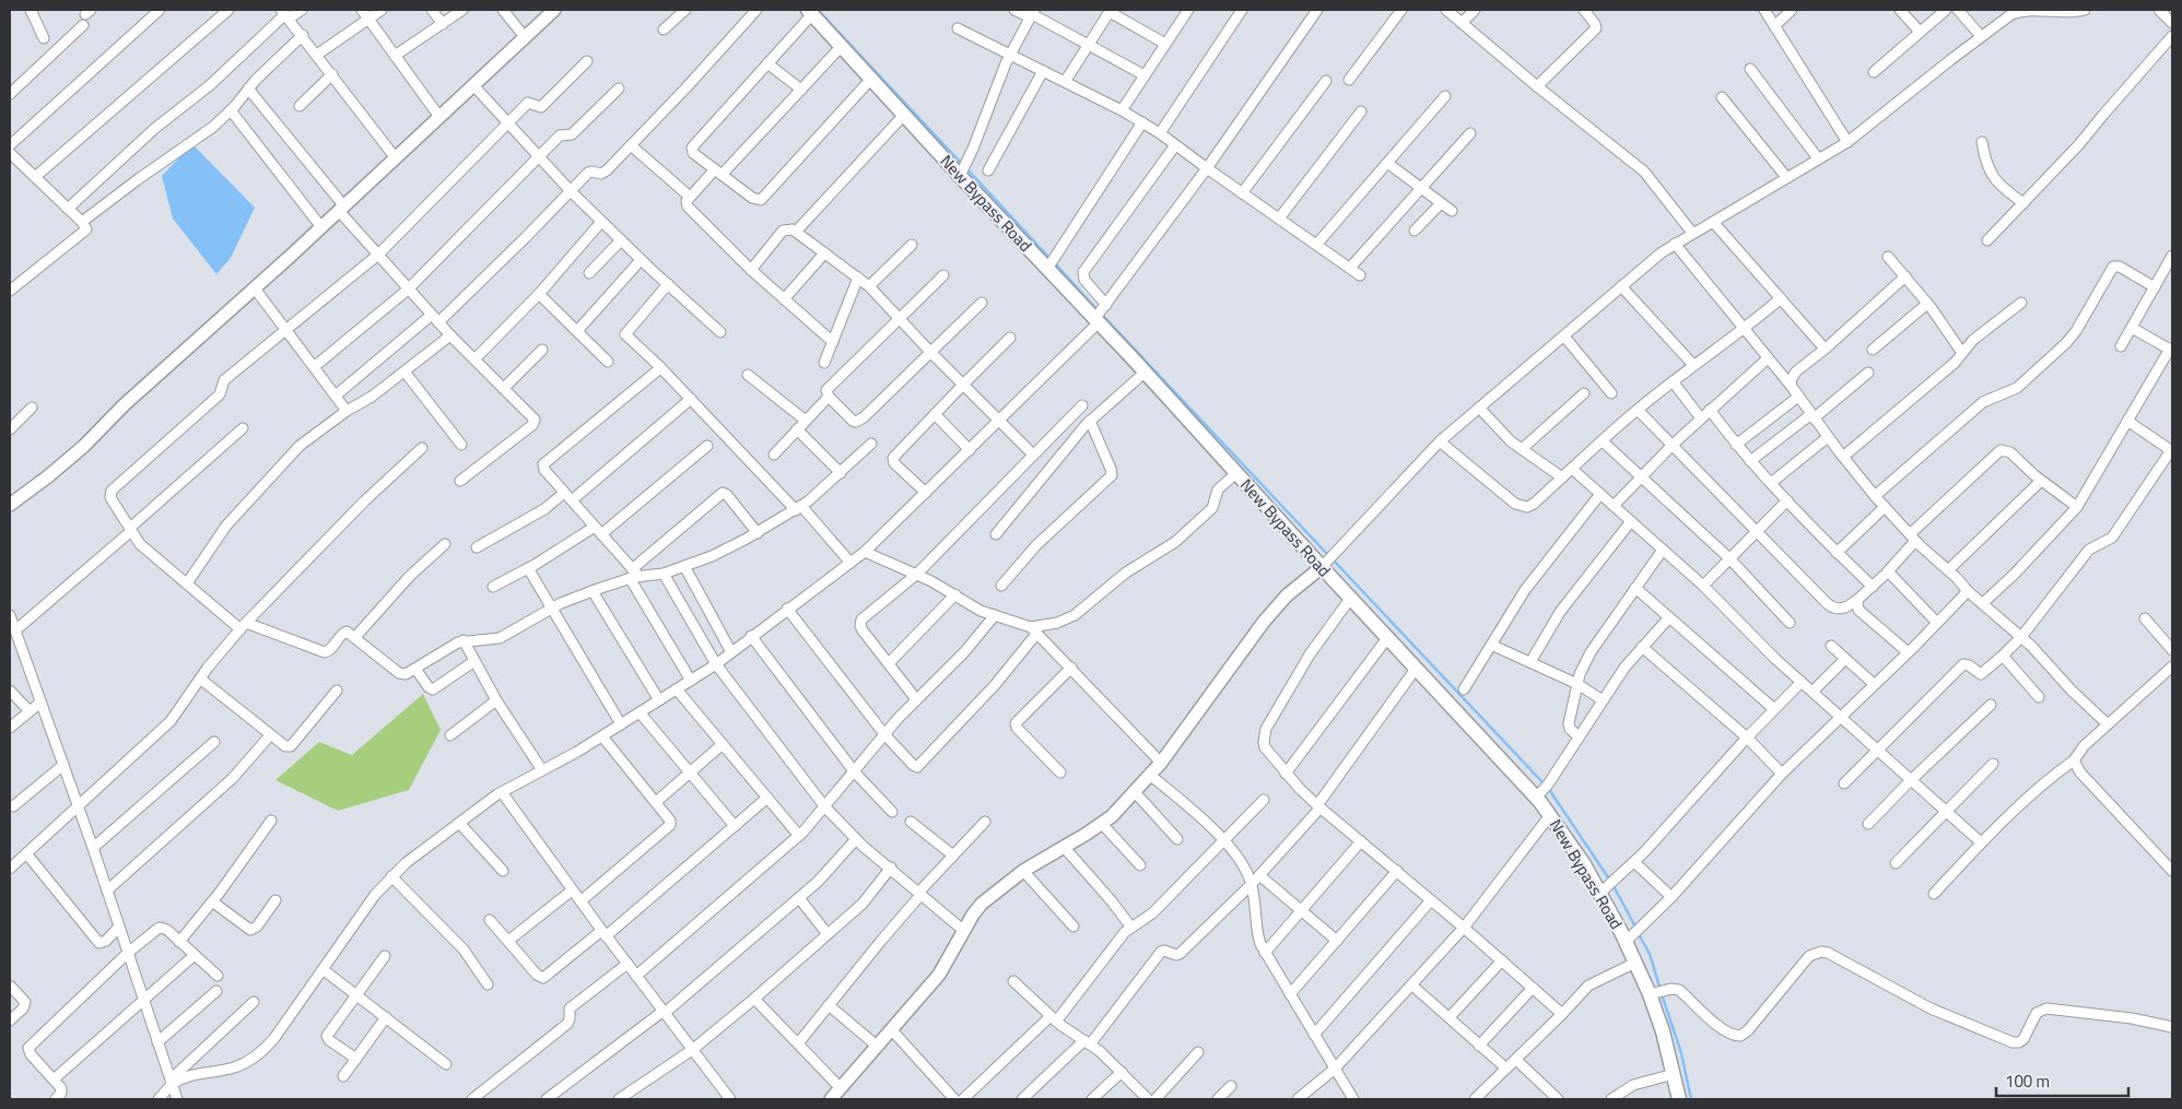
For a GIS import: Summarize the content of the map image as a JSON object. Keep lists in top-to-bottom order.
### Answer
{
  "streets": {
    "main road": ["New Bypass Road"]
  },
  "scale_bar": "100 m"
}
